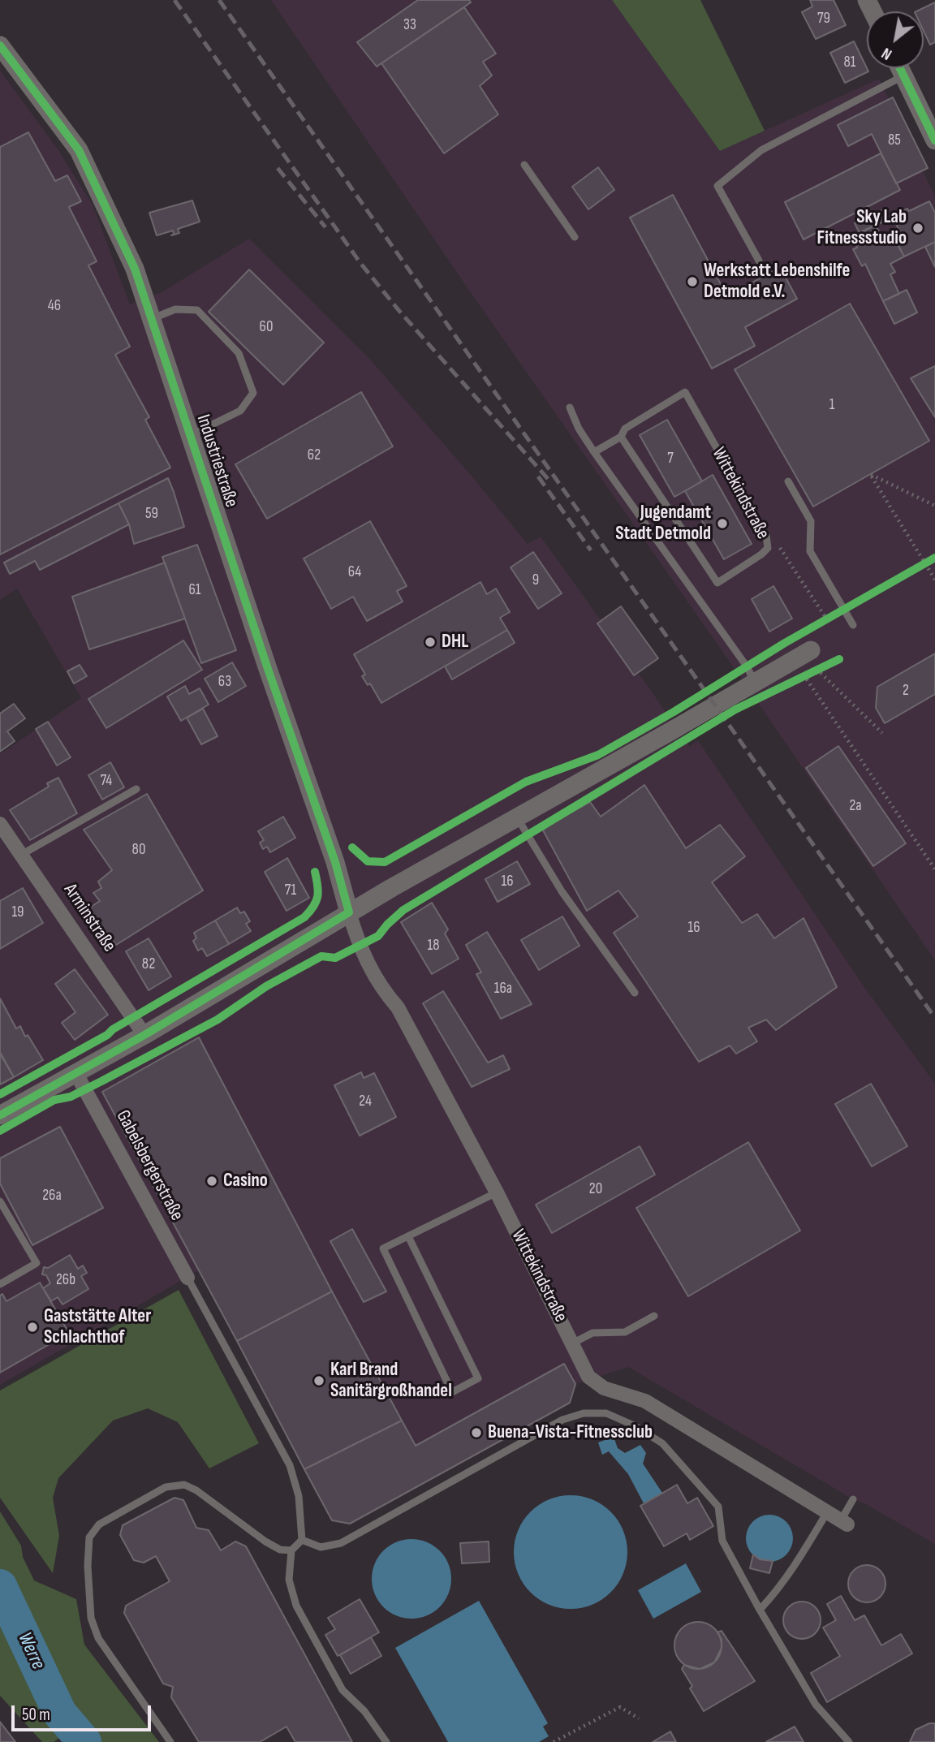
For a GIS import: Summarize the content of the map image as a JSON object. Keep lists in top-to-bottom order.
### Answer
{
  "streets": {
    "street": [
      "Industriestraße",
      "Wittekindstraße",
      "Arminstraße",
      "Gabelsbergerstraße"
    ]
  },
  "crossings": [
    ["Industriestraße", "Wittekindstraße"]
  ],
  "water": ["Werre"],
  "places": [
    "Sky Lab Fitnessstudio",
    "Werkstatt Lebenshilfe Detmold e.V.",
    "Jugendamt Stadt Detmold",
    "DHL",
    "Casino",
    "Gaststätte Alter Schlachthof",
    "Karl Brand Sanitärgroßhandel",
    "Buena-Vista-Fitnessclub"
  ],
  "house_numbers": [
    "79",
    "33",
    "81",
    "85",
    "46",
    "60",
    "1",
    "62",
    "7",
    "59",
    "64",
    "9",
    "61",
    "63",
    "2",
    "74",
    "2a",
    "80",
    "16",
    "71",
    "19",
    "16",
    "18",
    "82",
    "16a",
    "24",
    "20",
    "26a",
    "26b"
  ],
  "scale_bar": "50 m",
  "north": "bottom left"
}
